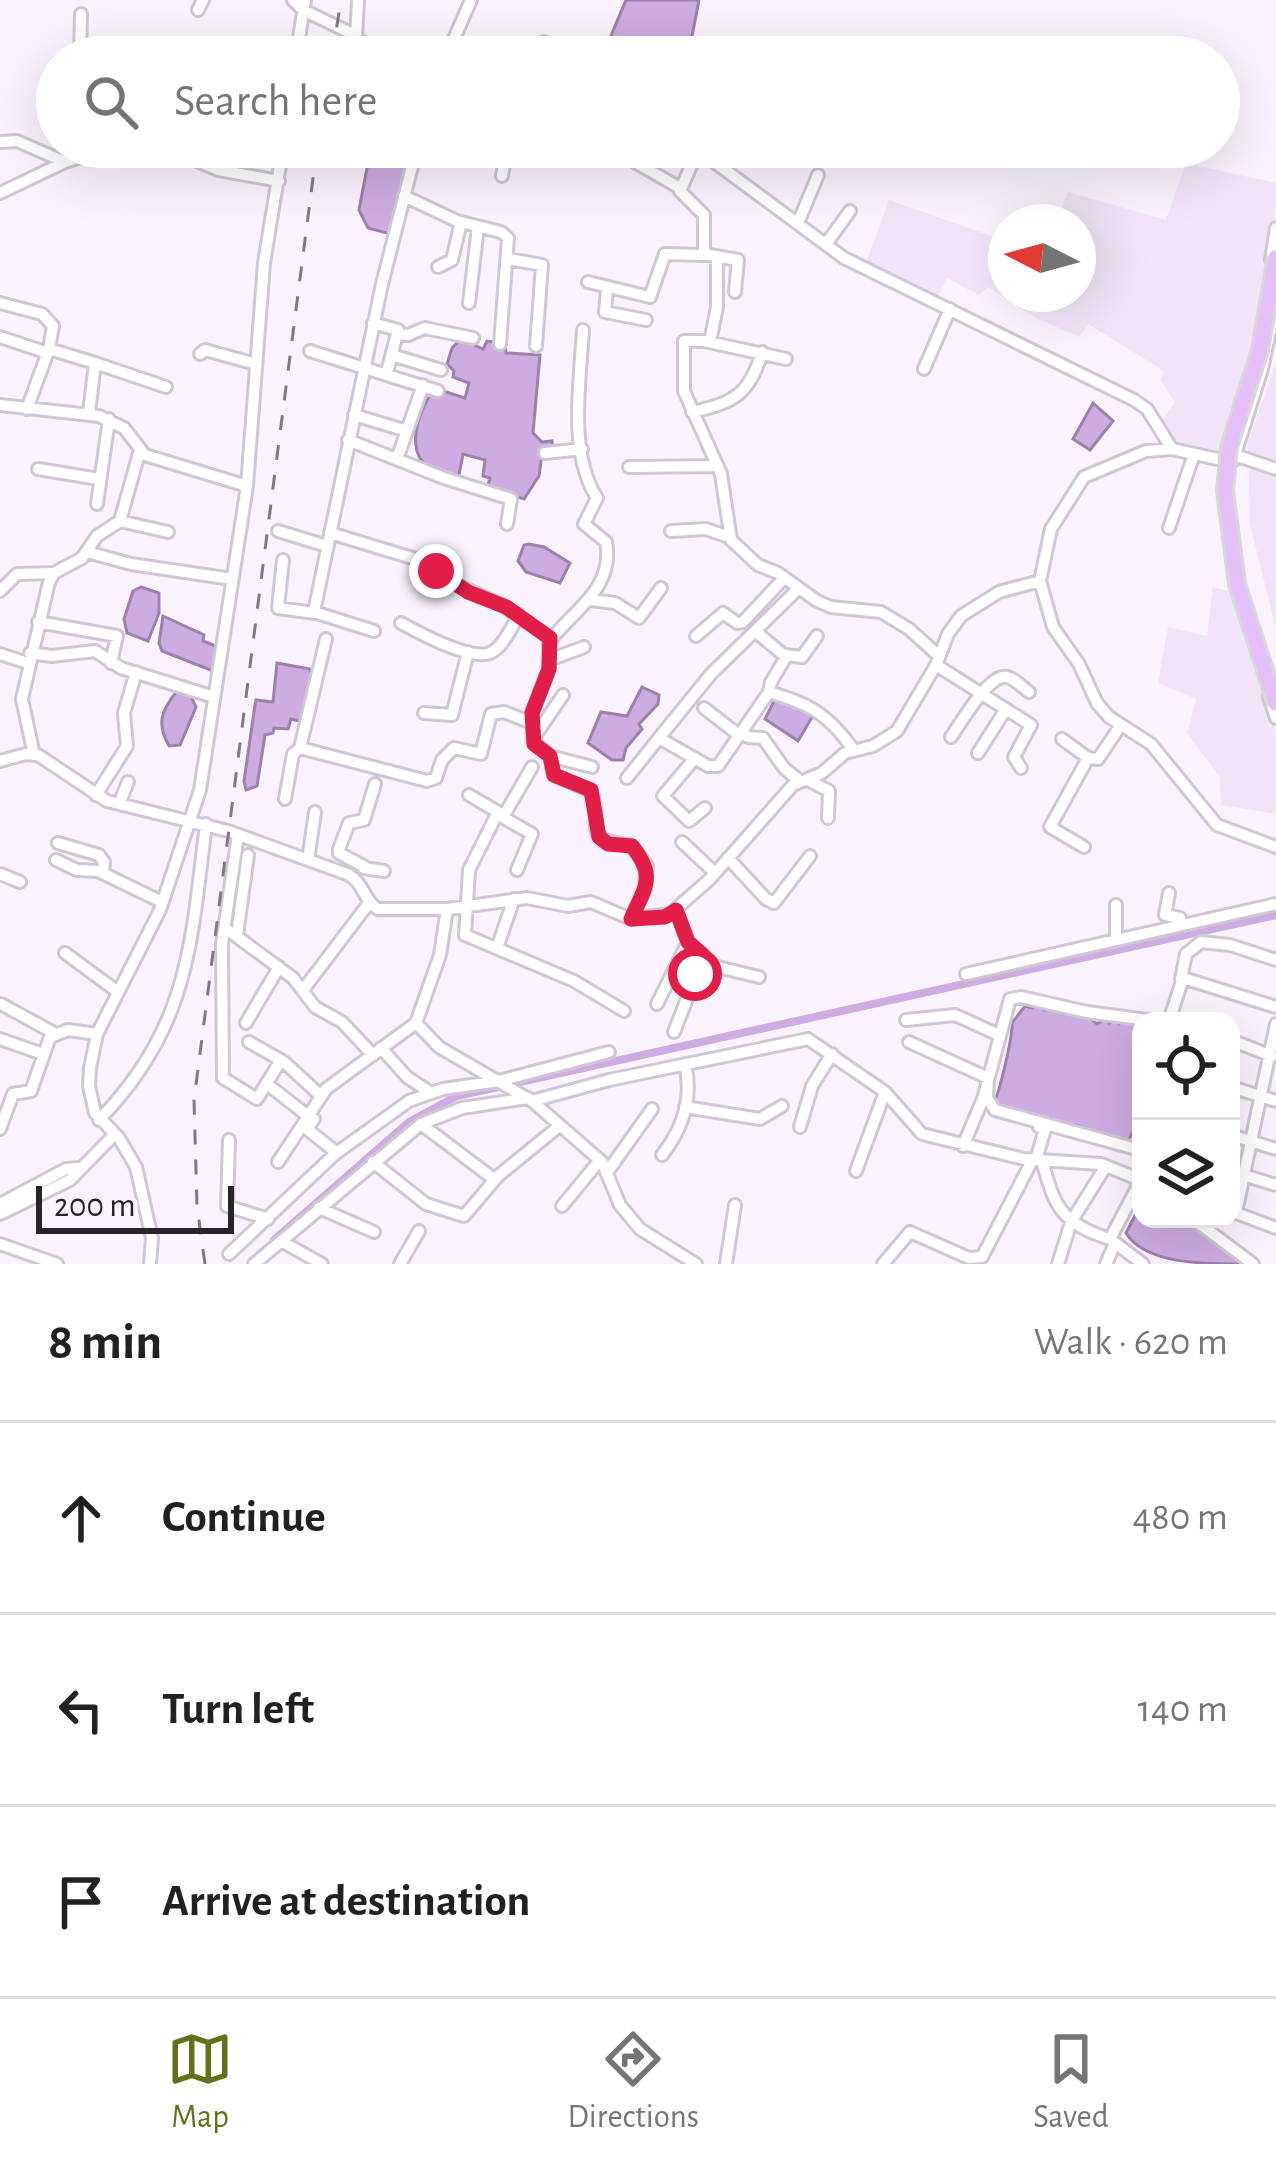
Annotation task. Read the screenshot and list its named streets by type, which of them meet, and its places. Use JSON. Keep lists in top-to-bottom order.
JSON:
{
  "scale_bar": "200 m",
  "north": "left",
  "page": {
    "search": "Search here",
    "scale": "200 m",
    "heading": ["8 min", "Walk · 620 m"],
    "list": [
      ["Continue", "480 m"],
      ["Turn left", "140 m"],
      "Arrive at destination"
    ],
    "nav": ["Map", "Directions", "Saved"]
  }
}
